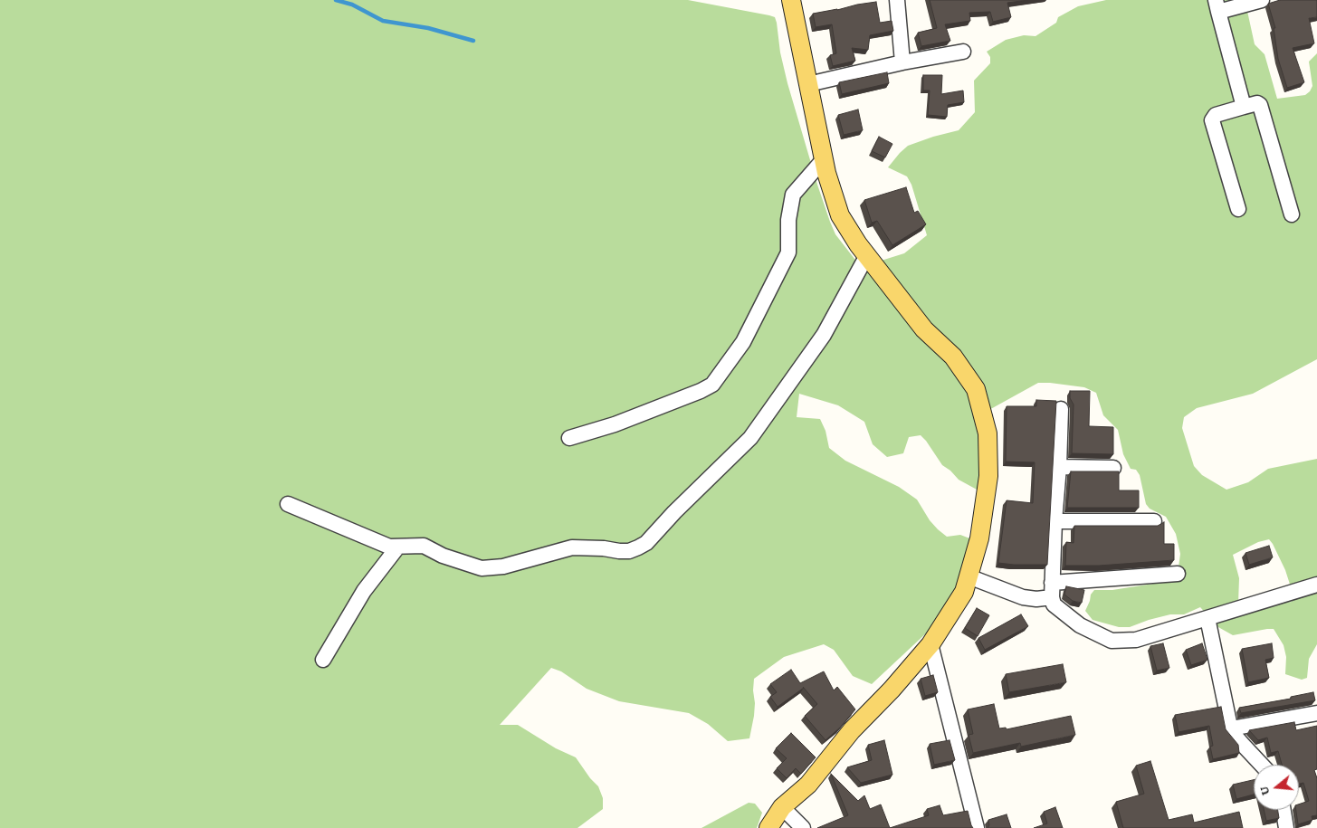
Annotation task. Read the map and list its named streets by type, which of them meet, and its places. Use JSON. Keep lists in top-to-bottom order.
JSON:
{
  "north": "left"
}
